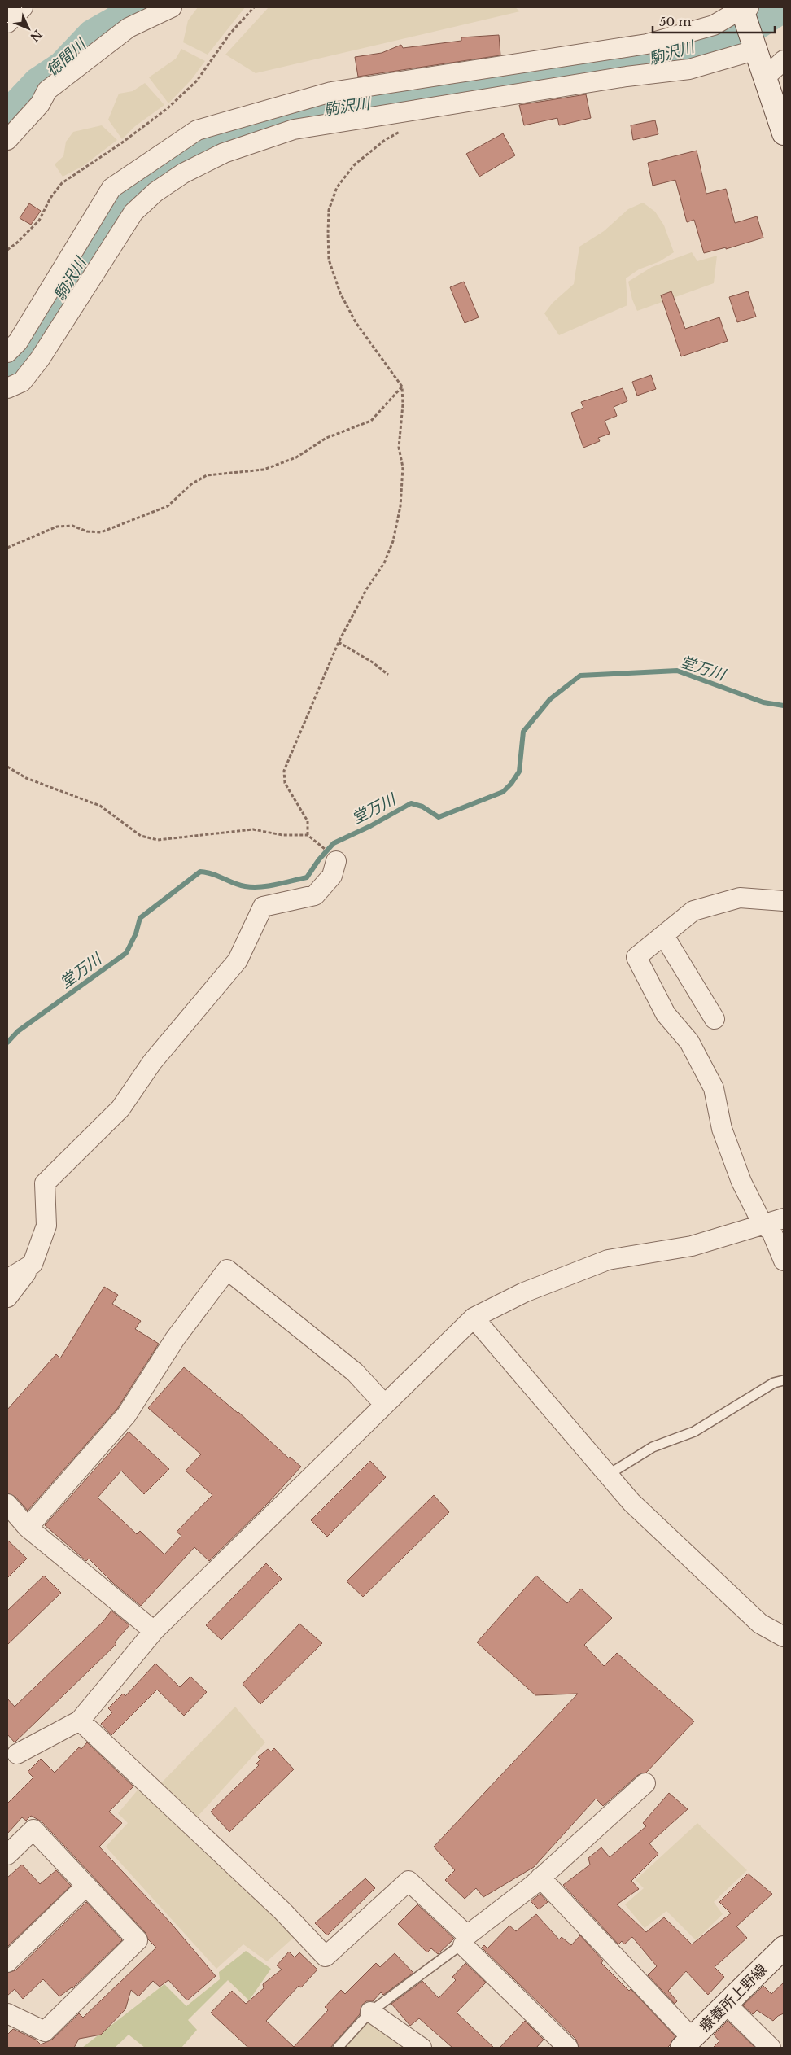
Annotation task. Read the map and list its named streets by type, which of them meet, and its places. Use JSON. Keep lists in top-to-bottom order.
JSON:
{
  "streets": {
    "street": ["療養所上野線"]
  },
  "water": ["駒沢川", "徳間川", "堂万川"],
  "scale_bar": "50 m",
  "north": "bottom right"
}
